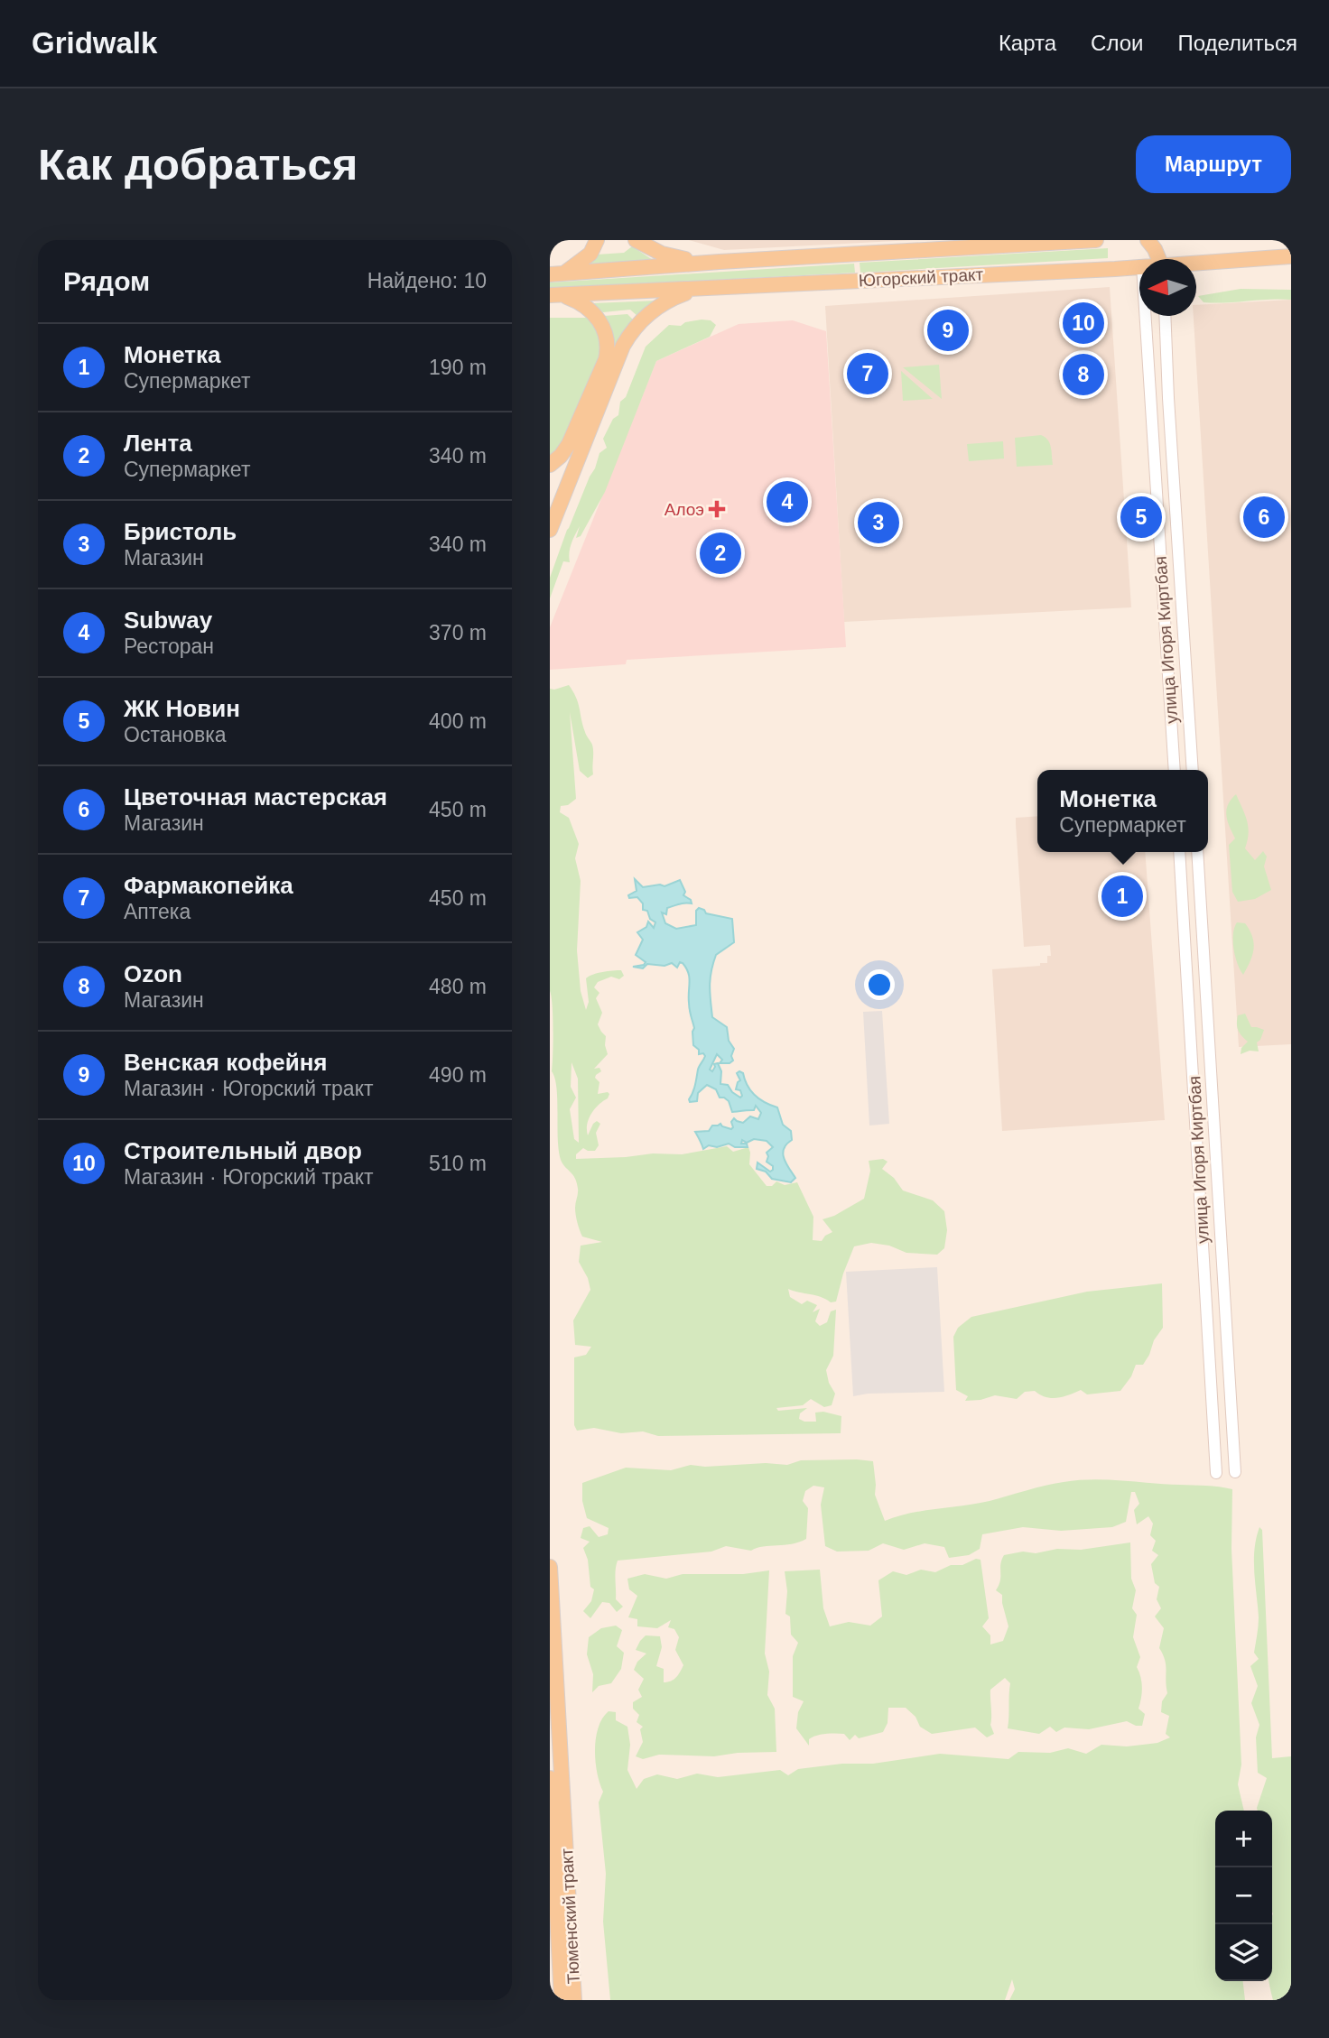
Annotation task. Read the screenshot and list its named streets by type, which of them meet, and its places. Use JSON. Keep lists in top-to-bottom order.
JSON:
{
  "streets": {
    "main road": ["Югорский тракт", "улица Игоря Киртбая", "Тюменский тракт"]
  },
  "places": {
    "health": ["Алоэ"]
  },
  "north": "left",
  "page": {
    "header": "Gridwalk",
    "nav": ["Карта", "Слои", "Поделиться"],
    "buttons": "Маршрут",
    "title": "Как добраться",
    "heading": ["Рядом", "Найдено: 10"],
    "pins": [
      "10",
      "9",
      "7",
      "8",
      "4",
      "5",
      "6",
      "3",
      "2",
      "1"
    ],
    "list": [
      {
        "mark": "1",
        "name": "Монетка",
        "note": "Супермаркет",
        "value": "190 m"
      },
      {
        "mark": "2",
        "name": "Лента",
        "note": "Супермаркет",
        "value": "340 m"
      },
      {
        "mark": "3",
        "name": "Бристоль",
        "note": "Магазин",
        "value": "340 m"
      },
      {
        "mark": "4",
        "name": "Subway",
        "note": "Ресторан",
        "value": "370 m"
      },
      {
        "mark": "5",
        "name": "ЖК Новин",
        "note": "Остановка",
        "value": "400 m"
      },
      {
        "mark": "6",
        "name": "Цветочная мастерская",
        "note": "Магазин",
        "value": "450 m"
      },
      {
        "mark": "7",
        "name": "Фармакопейка",
        "note": "Аптека",
        "value": "450 m"
      },
      {
        "mark": "8",
        "name": "Ozon",
        "note": "Магазин",
        "value": "480 m"
      },
      {
        "mark": "9",
        "name": "Венская кофейня",
        "note": "Магазин · Югорский тракт",
        "value": "490 m"
      },
      {
        "mark": "10",
        "name": "Строительный двор",
        "note": "Магазин · Югорский тракт",
        "value": "510 m"
      }
    ],
    "popup": ["Монетка", "Супермаркет"],
    "map_buttons": ["+", "−"]
  }
}
